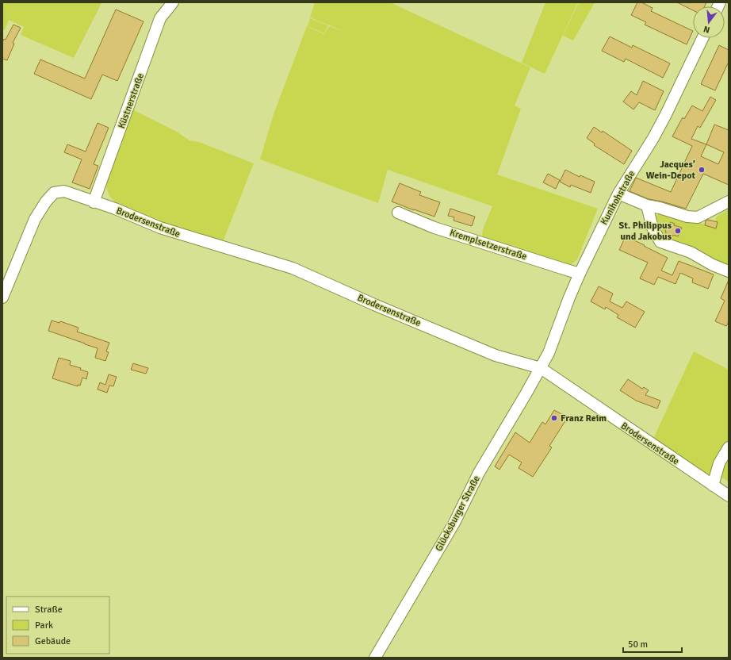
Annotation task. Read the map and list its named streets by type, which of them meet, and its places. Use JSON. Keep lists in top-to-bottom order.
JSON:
{
  "streets": {
    "street": [
      "Küstnerstraße",
      "Kunihohstraße",
      "Brodersenstraße",
      "Kremplsetzerstraße",
      "Glücksburger Straße"
    ]
  },
  "crossings": [
    ["Küstnerstraße", "Brodersenstraße"],
    ["Kunihohstraße", "Brodersenstraße"],
    ["Kunihohstraße", "Kremplsetzerstraße"],
    ["Kunihohstraße", "Glücksburger Straße"],
    ["Brodersenstraße", "Glücksburger Straße"]
  ],
  "places": ["Jacques’ Wein-Depot", "St. Philippus und Jakobus", "Franz Reim"],
  "legend": ["Straße", "Park", "Gebäude"],
  "scale_bar": "50 m",
  "north": "bottom"
}
